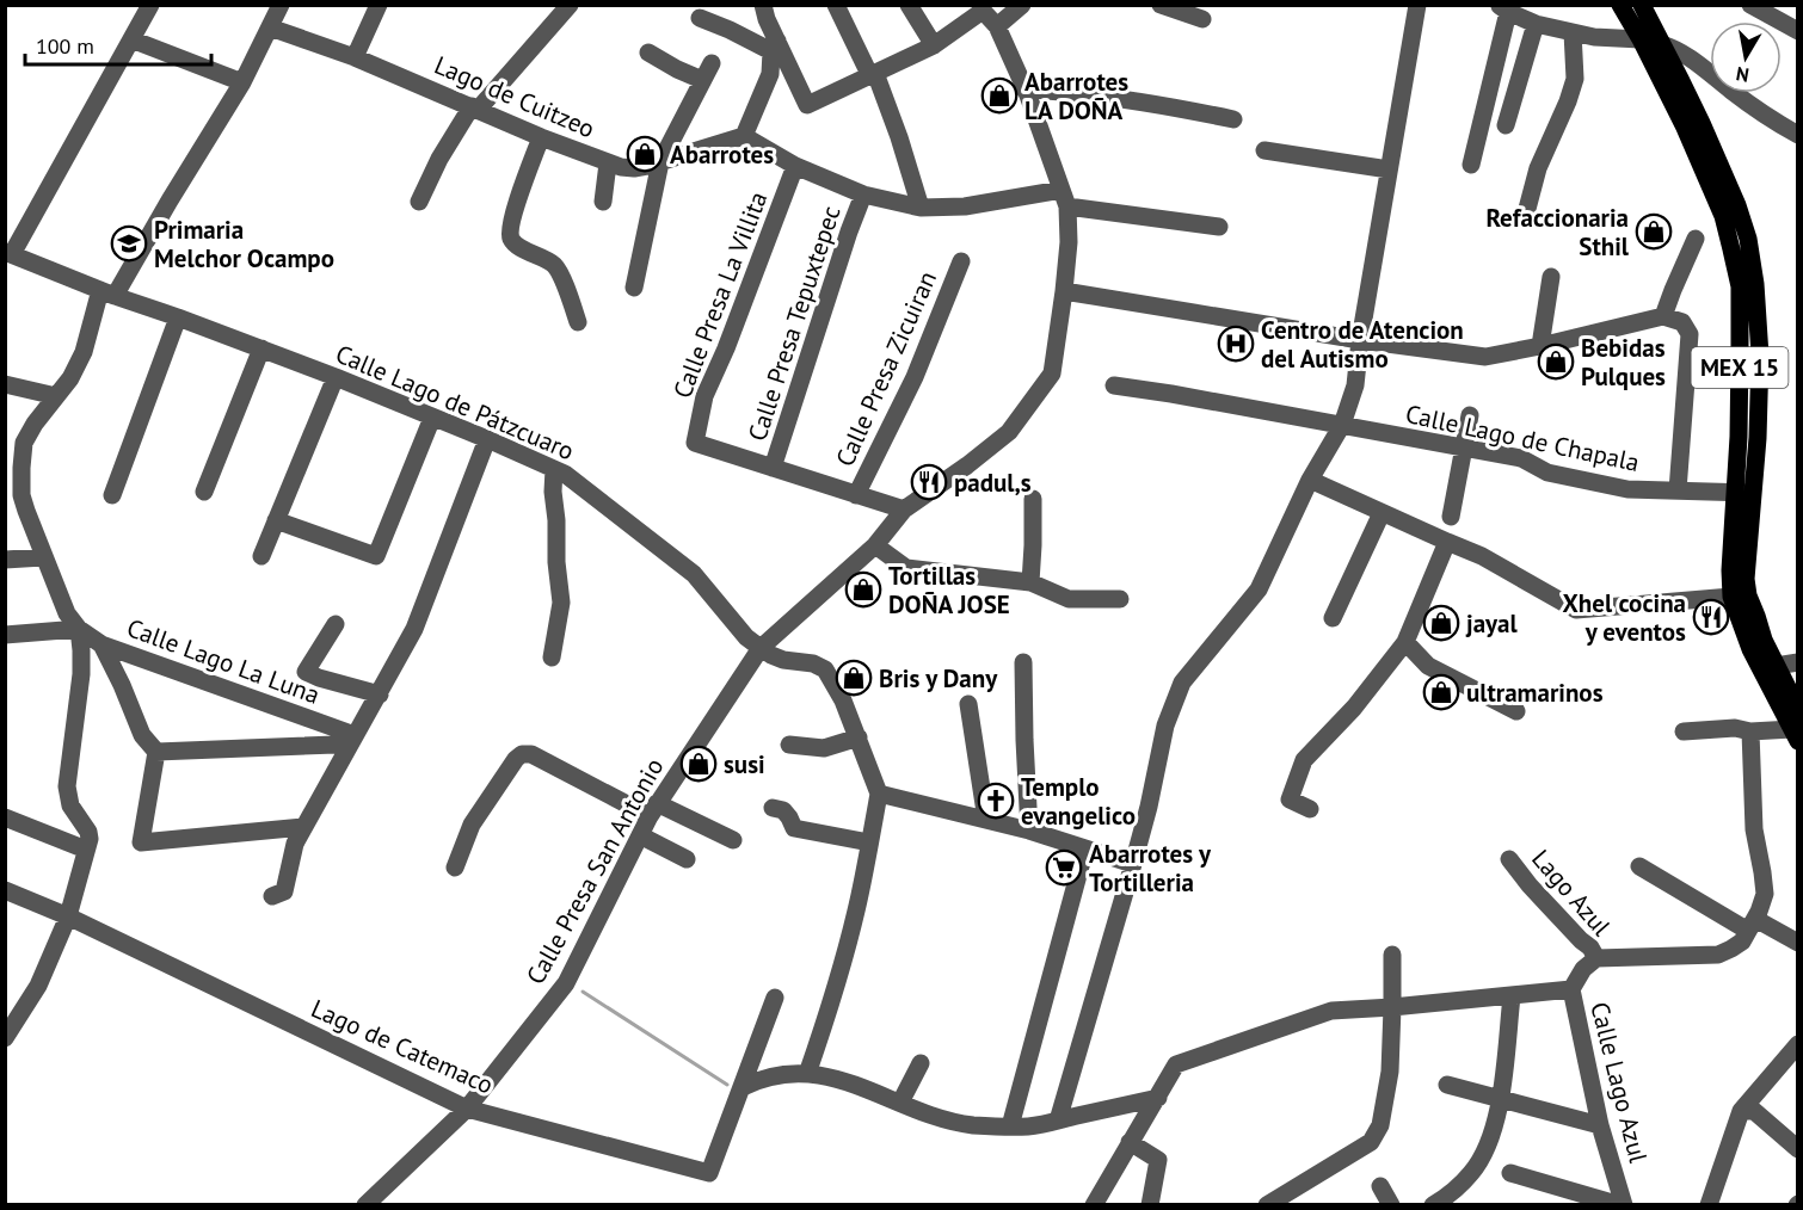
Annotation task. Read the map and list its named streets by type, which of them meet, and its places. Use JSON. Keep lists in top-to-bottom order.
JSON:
{
  "streets": {
    "main road": ["MEX 15"],
    "street": [
      "Lago de Cuitzeo",
      "Calle Presa La Villita",
      "Calle Presa Tepuxtepec",
      "Calle Presa Zicuiran",
      "Calle Lago de Pátzcuaro",
      "Calle Lago de Chapala",
      "Calle Lago La Luna",
      "Calle Presa San Antonio",
      "Lago Azul",
      "Lago de Catemaco",
      "Calle Lago Azul"
    ]
  },
  "crossings": [
    ["Calle Presa La Villita", "Calle Presa Tepuxtepec"],
    ["MEX 15", "Calle Lago de Chapala"],
    ["Calle Lago de Pátzcuaro", "Calle Presa San Antonio"],
    ["Calle Presa San Antonio", "Lago de Catemaco"],
    ["Lago Azul", "Calle Lago Azul"]
  ],
  "places": {
    "shop": [
      "Abarrotes LA DOÑA",
      "Abarrotes",
      "Refaccionaria Sthil",
      "Bebidas Pulques",
      "Tortillas DOÑA JOSE",
      "jayal",
      "Bris y Dany",
      "ultramarinos",
      "susi"
    ],
    "school or university": ["Primaria Melchor Ocampo"],
    "hospital": ["Centro de Atencion del Autismo"],
    "restaurant": ["padul,s", "Xhel cocina y eventos"],
    "church": ["Templo evangelico"],
    "supermarket": ["Abarrotes y Tortilleria"]
  },
  "scale_bar": "100 m",
  "north": "bottom"
}
